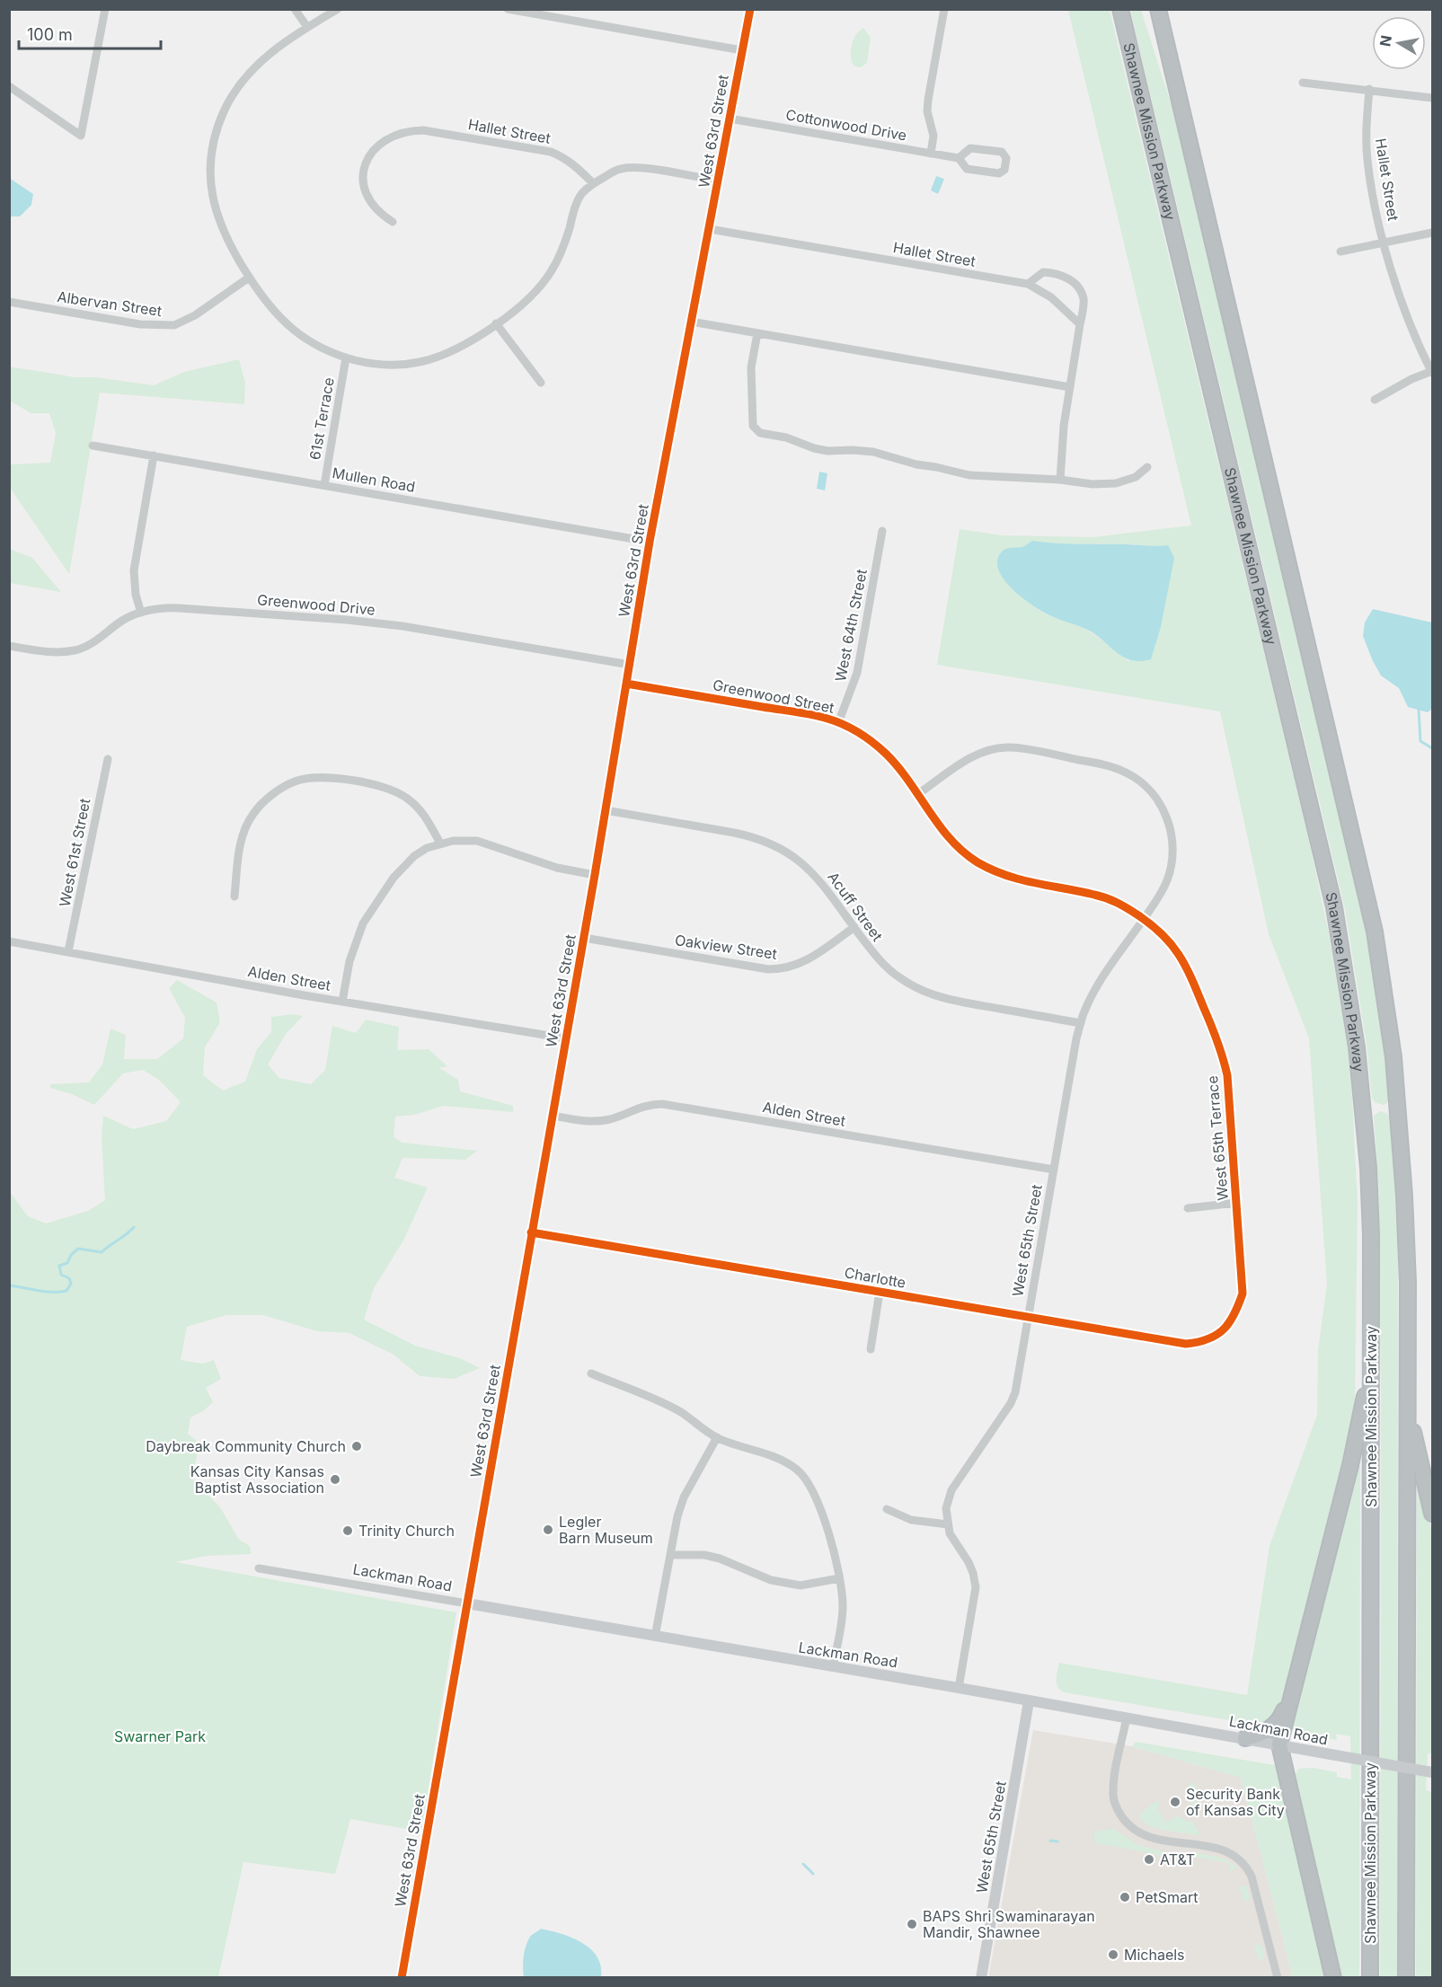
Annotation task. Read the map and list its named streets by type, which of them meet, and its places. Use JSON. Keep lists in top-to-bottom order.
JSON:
{
  "streets": {
    "highway": ["Shawnee Mission Parkway"],
    "street": [
      "Cottonwood Drive",
      "Hallet Street",
      "West 63rd Street",
      "Albervan Street",
      "61st Terrace",
      "Mullen Road",
      "Greenwood Drive",
      "West 64th Street",
      "Greenwood Street",
      "West 61st Street",
      "Acuff Street",
      "Oakview Street",
      "Alden Street",
      "West 65th Terrace",
      "West 65th Street",
      "Charlotte",
      "Lackman Road"
    ]
  },
  "crossings": [
    ["Cottonwood Drive", "West 63rd Street"],
    ["Hallet Street", "West 63rd Street"],
    ["West 63rd Street", "Mullen Road"],
    ["West 63rd Street", "Greenwood Drive"],
    ["West 63rd Street", "Greenwood Street"],
    ["West 63rd Street", "Acuff Street"],
    ["West 63rd Street", "Oakview Street"],
    ["West 63rd Street", "Alden Street"],
    ["West 63rd Street", "Charlotte"],
    ["West 63rd Street", "Lackman Road"],
    ["61st Terrace", "Mullen Road"],
    ["West 64th Street", "Greenwood Street"],
    ["Greenwood Street", "West 65th Terrace"],
    ["Greenwood Street", "West 65th Street"],
    ["West 61st Street", "Alden Street"],
    ["Acuff Street", "Oakview Street"],
    ["Acuff Street", "West 65th Street"],
    ["Alden Street", "West 65th Street"],
    ["West 65th Terrace", "West 65th Street"],
    ["West 65th Terrace", "Charlotte"],
    ["West 65th Street", "Charlotte"],
    ["West 65th Street", "Lackman Road"]
  ],
  "parks": ["Swarner Park"],
  "places": [
    "Daybreak Community Church",
    "Kansas City Kansas Baptist Association",
    "Legler Barn Museum",
    "Trinity Church",
    "Security Bank of Kansas City",
    "AT&T",
    "PetSmart",
    "BAPS Shri Swaminarayan Mandir, Shawnee",
    "Michaels"
  ],
  "scale_bar": "100 m",
  "north": "left"
}
